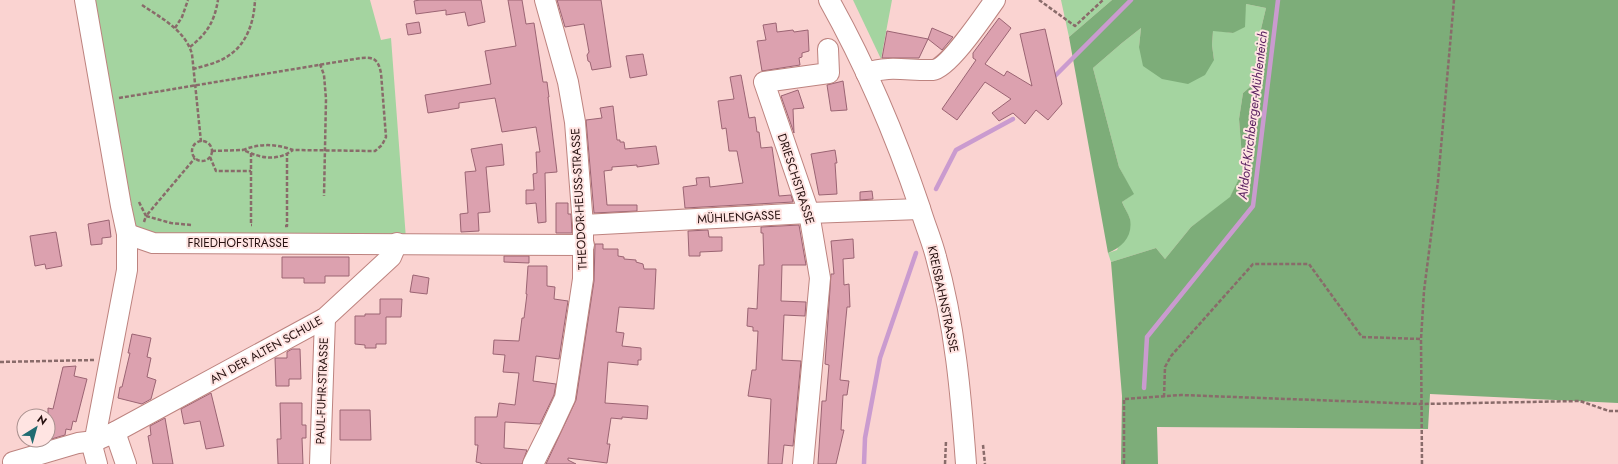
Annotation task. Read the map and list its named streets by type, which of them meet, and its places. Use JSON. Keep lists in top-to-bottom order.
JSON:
{
  "streets": {
    "street": [
      "DRIESCHSTRASSE",
      "THEODOR-HEUSS-STRASSE",
      "MÜHLENGASSE",
      "FRIEDHOFSTRASSE",
      "KREISBAHNSTRASSE",
      "AN DER ALTEN SCHULE",
      "PAUL-FUHR-STRASSE"
    ]
  },
  "crossings": [
    ["DRIESCHSTRASSE", "MÜHLENGASSE"],
    ["THEODOR-HEUSS-STRASSE", "MÜHLENGASSE"],
    ["THEODOR-HEUSS-STRASSE", "FRIEDHOFSTRASSE"],
    ["MÜHLENGASSE", "KREISBAHNSTRASSE"],
    ["FRIEDHOFSTRASSE", "AN DER ALTEN SCHULE"],
    ["AN DER ALTEN SCHULE", "PAUL-FUHR-STRASSE"]
  ],
  "water": ["Altdorf-Kirchberger-Mühlenteich"],
  "north": "top right"
}
